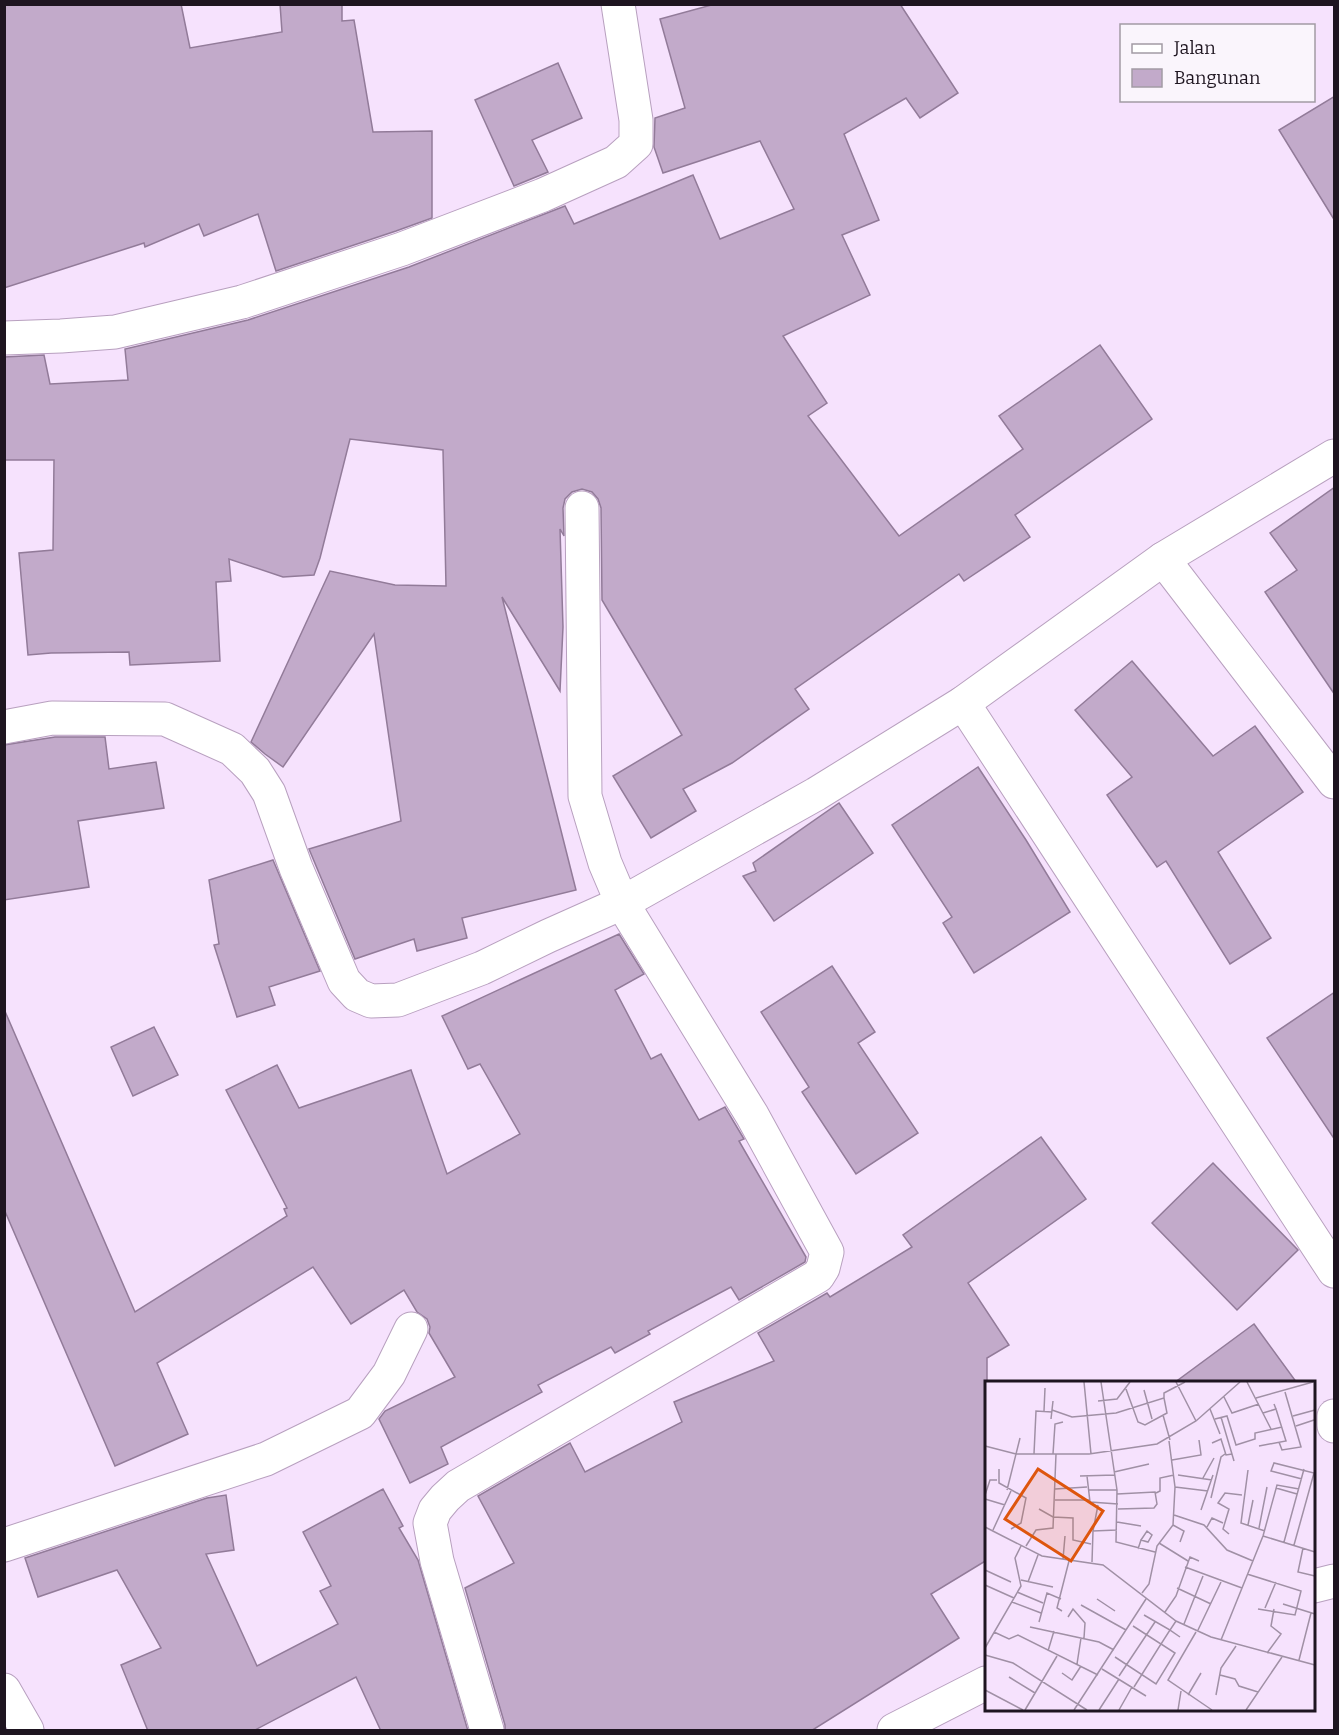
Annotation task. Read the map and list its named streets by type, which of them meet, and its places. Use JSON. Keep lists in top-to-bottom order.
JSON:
{
  "legend": ["Jalan", "Bangunan"]
}
